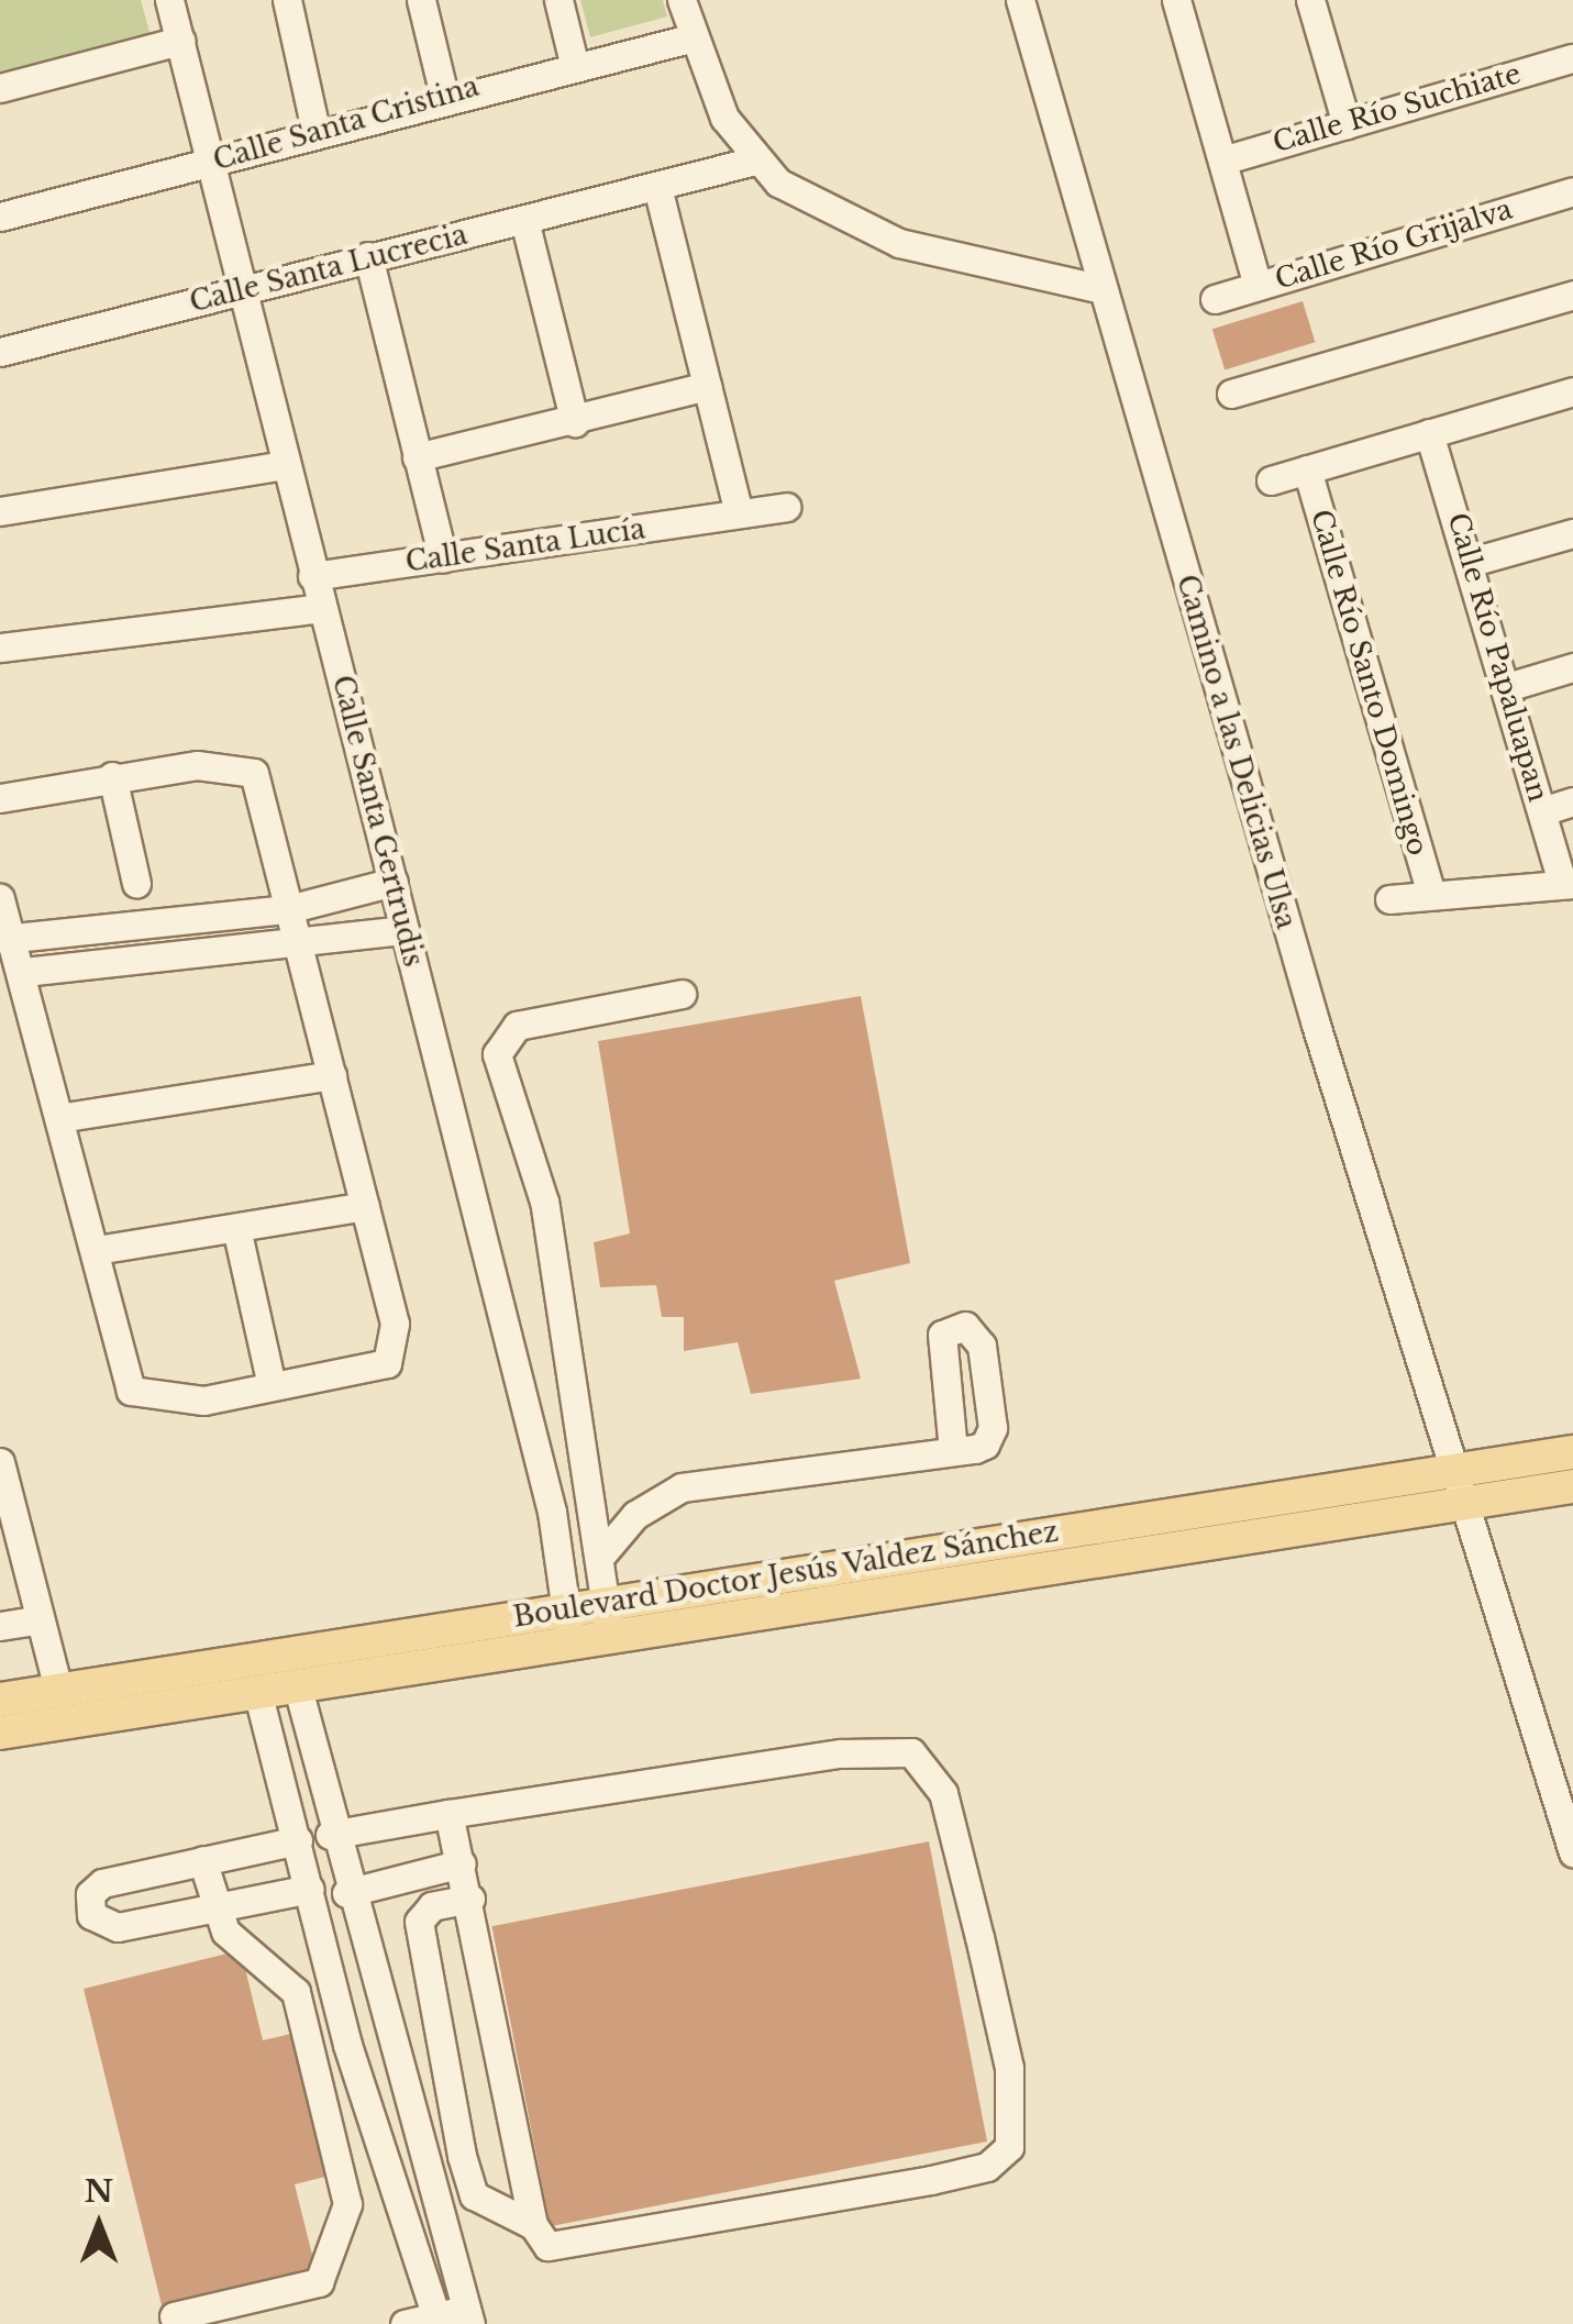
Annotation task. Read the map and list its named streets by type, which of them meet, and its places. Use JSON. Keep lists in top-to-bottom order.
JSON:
{
  "streets": {
    "main road": ["Boulevard Doctor Jesús Valdez Sánchez"],
    "street": [
      "Calle Río Suchiate",
      "Calle Santa Cristina",
      "Calle Río Grijalva",
      "Calle Santa Lucrecia",
      "Calle Santa Lucía",
      "Calle Río Papaluapan",
      "Calle Río Santo Domingo",
      "Camino a las Delicias Ulsa",
      "Calle Santa Gertrudis"
    ]
  },
  "crossings": [
    ["Calle Santa Cristina", "Calle Santa Gertrudis"],
    ["Calle Santa Lucrecia", "Calle Santa Gertrudis"],
    ["Calle Santa Lucía", "Calle Santa Gertrudis"],
    ["Camino a las Delicias Ulsa", "Boulevard Doctor Jesús Valdez Sánchez"],
    ["Calle Santa Gertrudis", "Boulevard Doctor Jesús Valdez Sánchez"]
  ],
  "north": "top"
}
